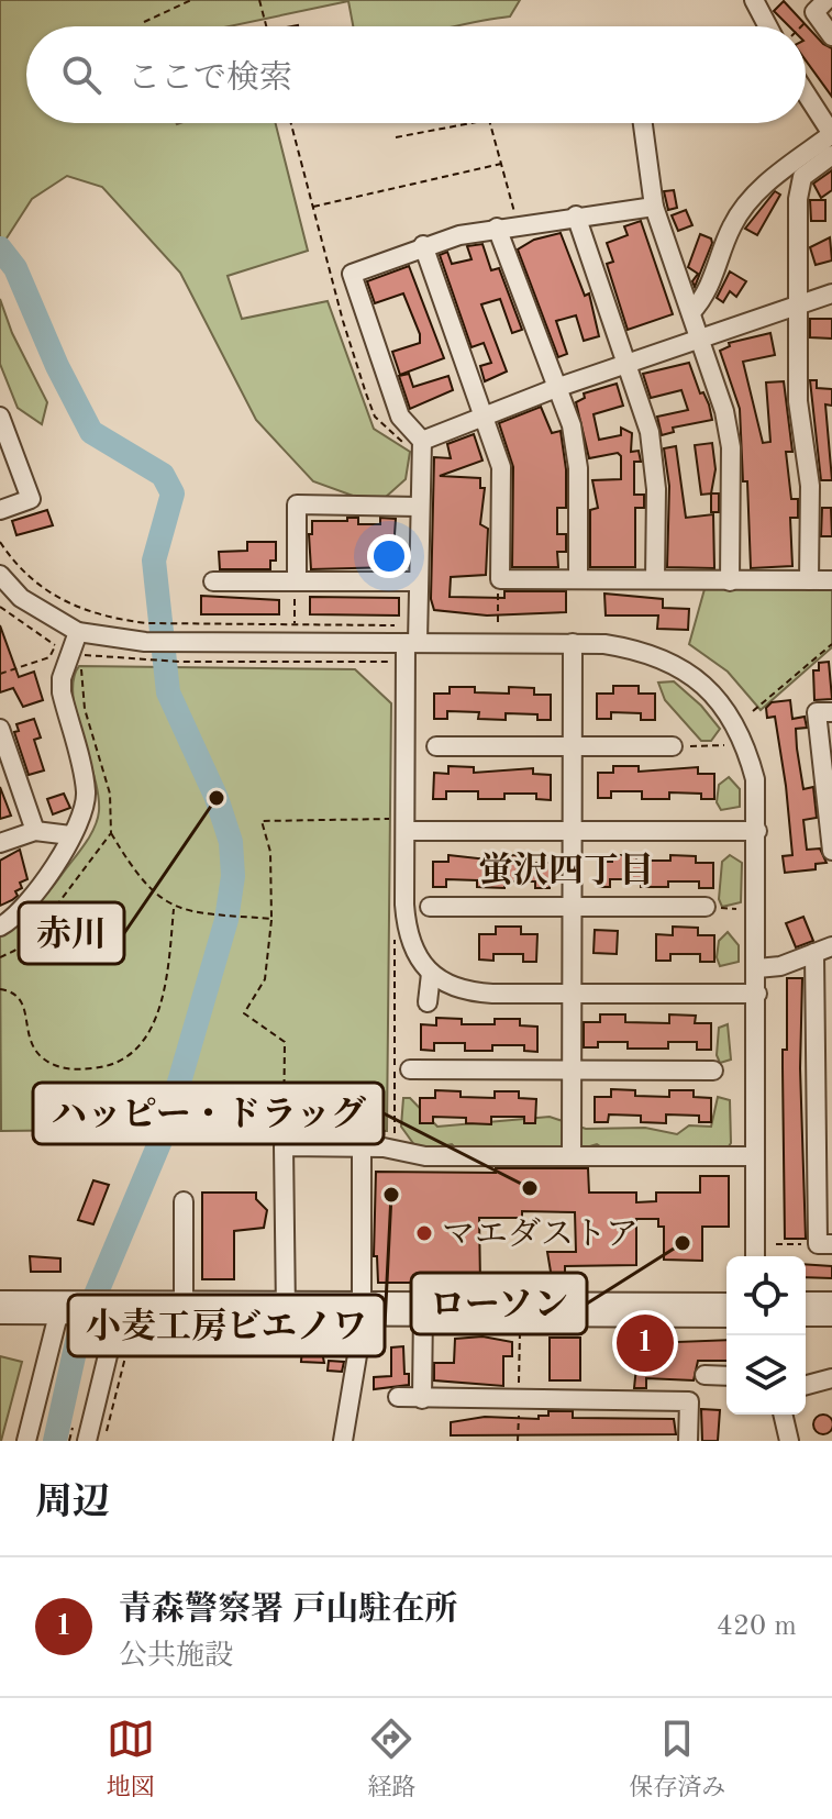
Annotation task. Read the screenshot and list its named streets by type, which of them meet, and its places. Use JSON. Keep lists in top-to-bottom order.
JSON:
{
  "districts": ["蛍沢四丁目"],
  "places": [
    "赤川",
    "ハッピー・ドラッグ",
    "小麦工房ビエノワ",
    "マエダストア",
    "ローソン"
  ],
  "page": {
    "search": "ここで検索",
    "pins": "1",
    "heading": "周辺",
    "list": [
      {
        "mark": "1",
        "name": "青森警察署 戸山駐在所",
        "note": "公共施設",
        "value": "420 m"
      }
    ],
    "nav": ["地図", "経路", "保存済み"]
  }
}
